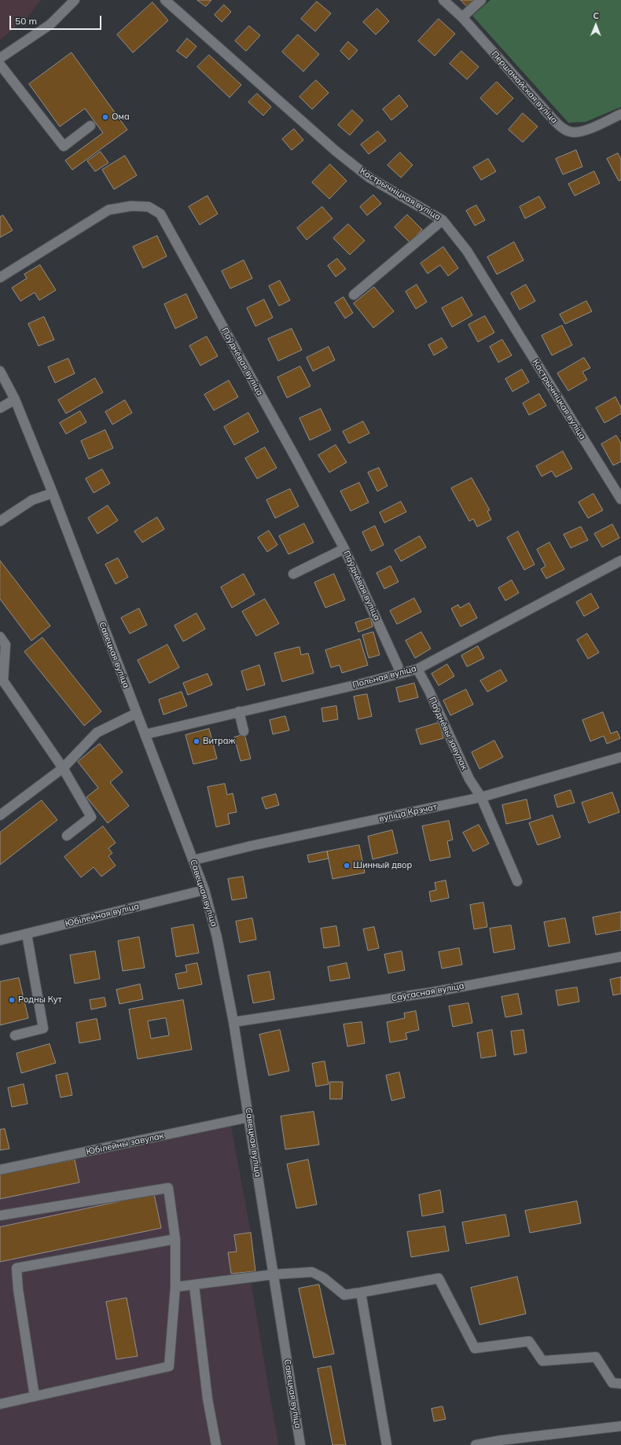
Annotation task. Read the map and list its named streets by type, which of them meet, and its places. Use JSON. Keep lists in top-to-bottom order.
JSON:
{
  "streets": {
    "street": [
      "Першамайская вуліца",
      "Кастрычніцкая вуліца",
      "Паўднёвая вуліца",
      "Савецкая вуліца",
      "Польная вуліца",
      "Паўднёвы завулак",
      "вуліца Крэчат",
      "Юбілейная вуліца",
      "Саўгасная вуліца",
      "Юбілейны завулак"
    ]
  },
  "crossings": [
    ["Паўднёвая вуліца", "Польная вуліца"],
    ["Савецкая вуліца", "Польная вуліца"],
    ["Савецкая вуліца", "вуліца Крэчат"],
    ["Савецкая вуліца", "Юбілейная вуліца"],
    ["Савецкая вуліца", "Саўгасная вуліца"],
    ["Савецкая вуліца", "Юбілейны завулак"],
    ["Польная вуліца", "Паўднёвы завулак"],
    ["Паўднёвы завулак", "вуліца Крэчат"]
  ],
  "places": [
    "Ома",
    "Витраж",
    "Шинный двор",
    "Родны Кут"
  ],
  "scale_bar": "50 m",
  "north": "top"
}
